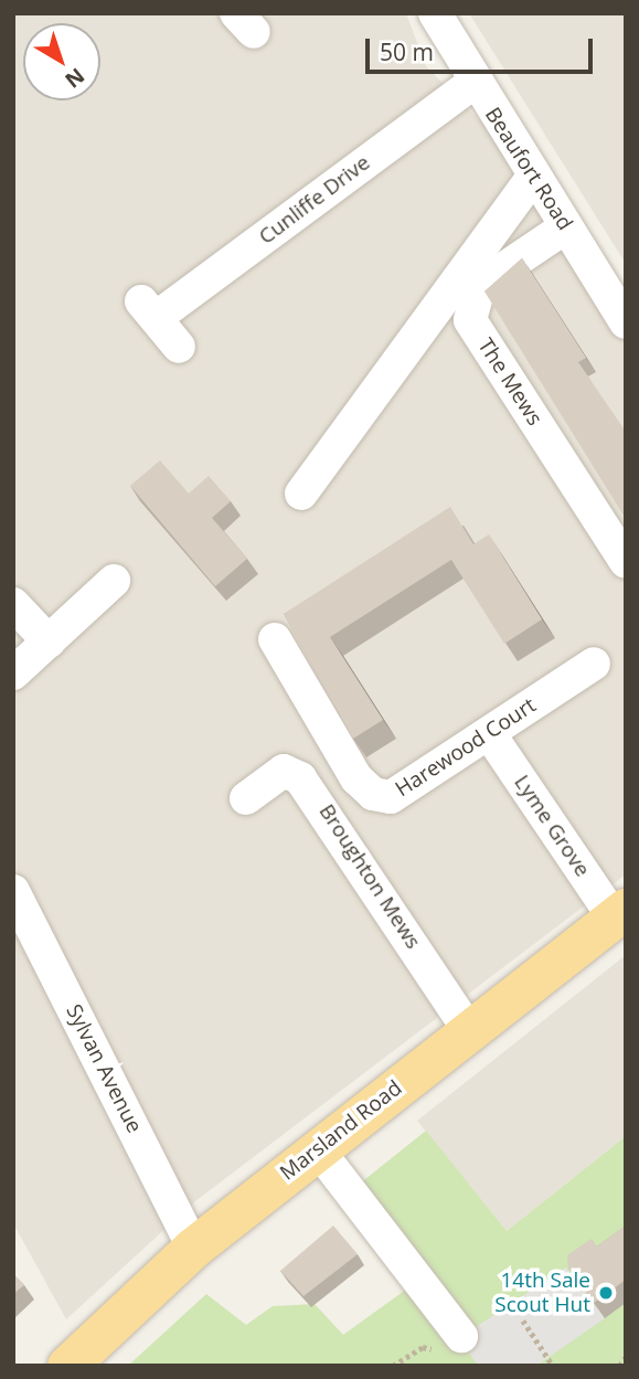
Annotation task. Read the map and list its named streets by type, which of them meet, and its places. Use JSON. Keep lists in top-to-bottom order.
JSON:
{
  "streets": {
    "main road": ["Marsland Road"],
    "street": [
      "Beaufort Road",
      "Cunliffe Drive",
      "The Mews",
      "Harewood Court",
      "Lyme Grove",
      "Broughton Mews",
      "Sylvan Avenue"
    ]
  },
  "crossings": [
    ["Beaufort Road", "Cunliffe Drive"],
    ["Beaufort Road", "The Mews"],
    ["Harewood Court", "Lyme Grove"],
    ["Lyme Grove", "Marsland Road"],
    ["Broughton Mews", "Marsland Road"],
    ["Sylvan Avenue", "Marsland Road"]
  ],
  "places": ["14th Sale Scout Hut"],
  "scale_bar": "50 m",
  "north": "bottom right"
}
